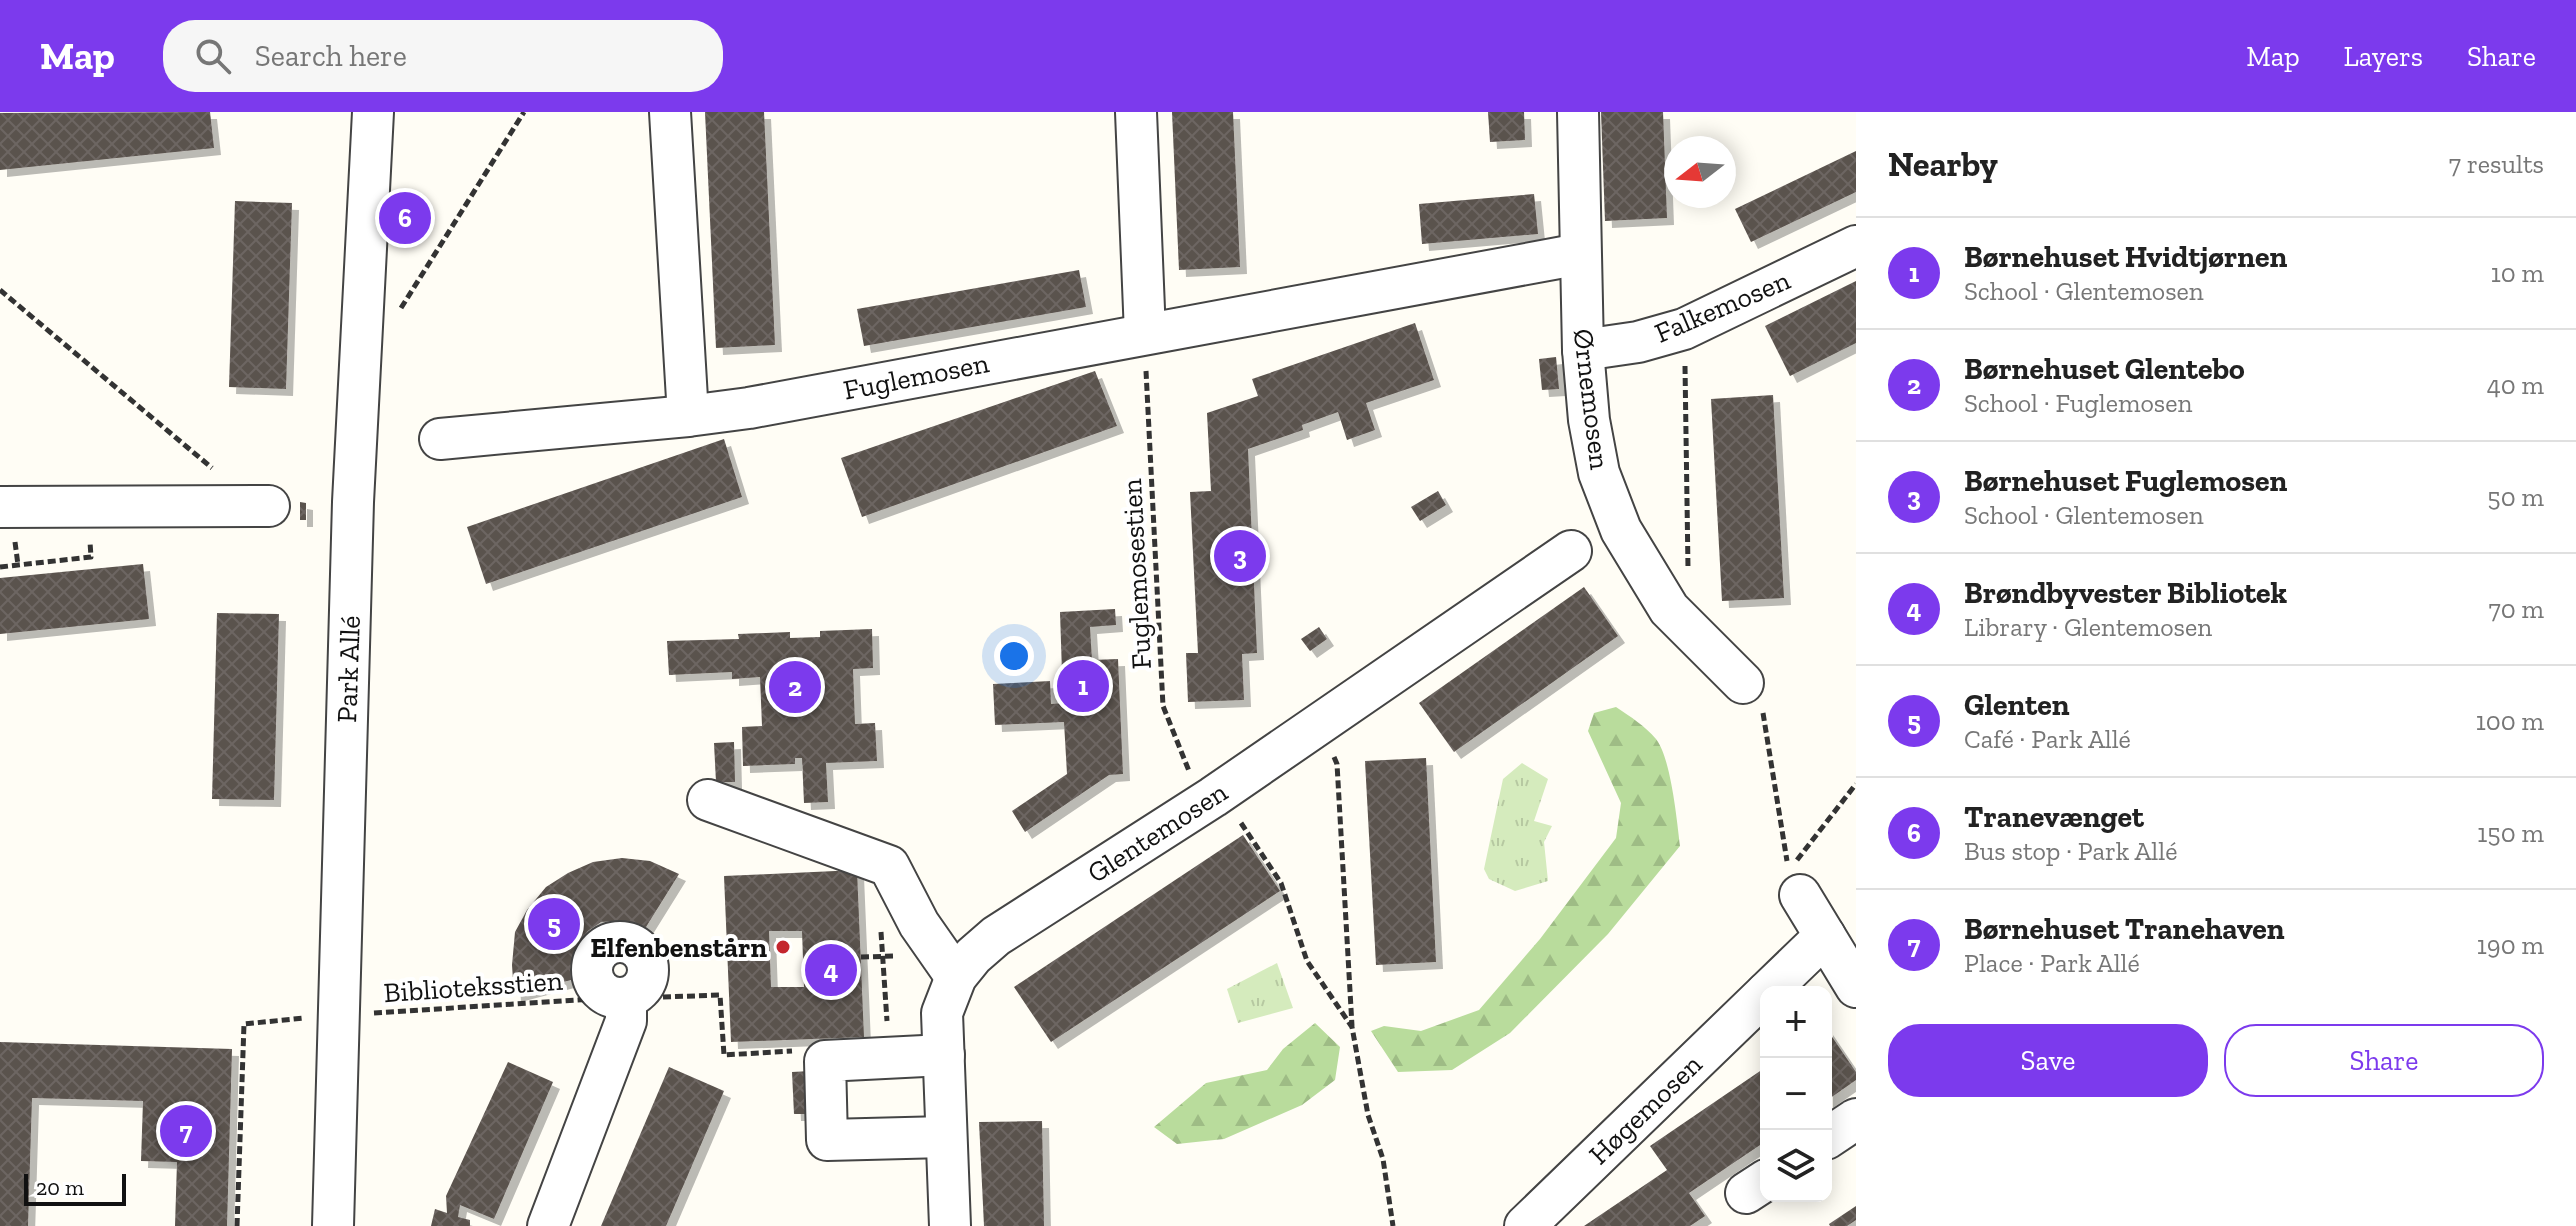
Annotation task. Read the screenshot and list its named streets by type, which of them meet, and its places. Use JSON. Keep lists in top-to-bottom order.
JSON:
{
  "streets": {
    "street": [
      "Falkemosen",
      "Fuglemosen",
      "Ørnemosen",
      "Park Allé",
      "Glentemosen",
      "Høgemosen"
    ],
    "path": ["Fuglemosestien", "Biblioteksstien"]
  },
  "crossings": [
    ["Falkemosen", "Ørnemosen"],
    ["Fuglemosen", "Ørnemosen"],
    ["Fuglemosen", "Fuglemosestien"],
    ["Fuglemosestien", "Glentemosen"],
    ["Park Allé", "Biblioteksstien"]
  ],
  "places": ["Elfenbenstårn"],
  "scale_bar": "20 m",
  "north": "left",
  "page": {
    "header": "Map",
    "search": "Search here",
    "nav": ["Map", "Layers", "Share"],
    "heading": ["Nearby", "7 results"],
    "pins": [
      "6",
      "3",
      "1",
      "2",
      "5",
      "4",
      "7"
    ],
    "list": [
      {
        "mark": "1",
        "name": "Børnehuset Hvidtjørnen",
        "note": "School · Glentemosen",
        "value": "10 m"
      },
      {
        "mark": "2",
        "name": "Børnehuset Glentebo",
        "note": "School · Fuglemosen",
        "value": "40 m"
      },
      {
        "mark": "3",
        "name": "Børnehuset Fuglemosen",
        "note": "School · Glentemosen",
        "value": "50 m"
      },
      {
        "mark": "4",
        "name": "Brøndbyvester Bibliotek",
        "note": "Library · Glentemosen",
        "value": "70 m"
      },
      {
        "mark": "5",
        "name": "Glenten",
        "note": "Café · Park Allé",
        "value": "100 m"
      },
      {
        "mark": "6",
        "name": "Tranevænget",
        "note": "Bus stop · Park Allé",
        "value": "150 m"
      },
      {
        "mark": "7",
        "name": "Børnehuset Tranehaven",
        "note": "Place · Park Allé",
        "value": "190 m"
      }
    ],
    "map_buttons": ["+", "−"],
    "buttons": ["Save", "Share"],
    "scale": "20 m"
  }
}
